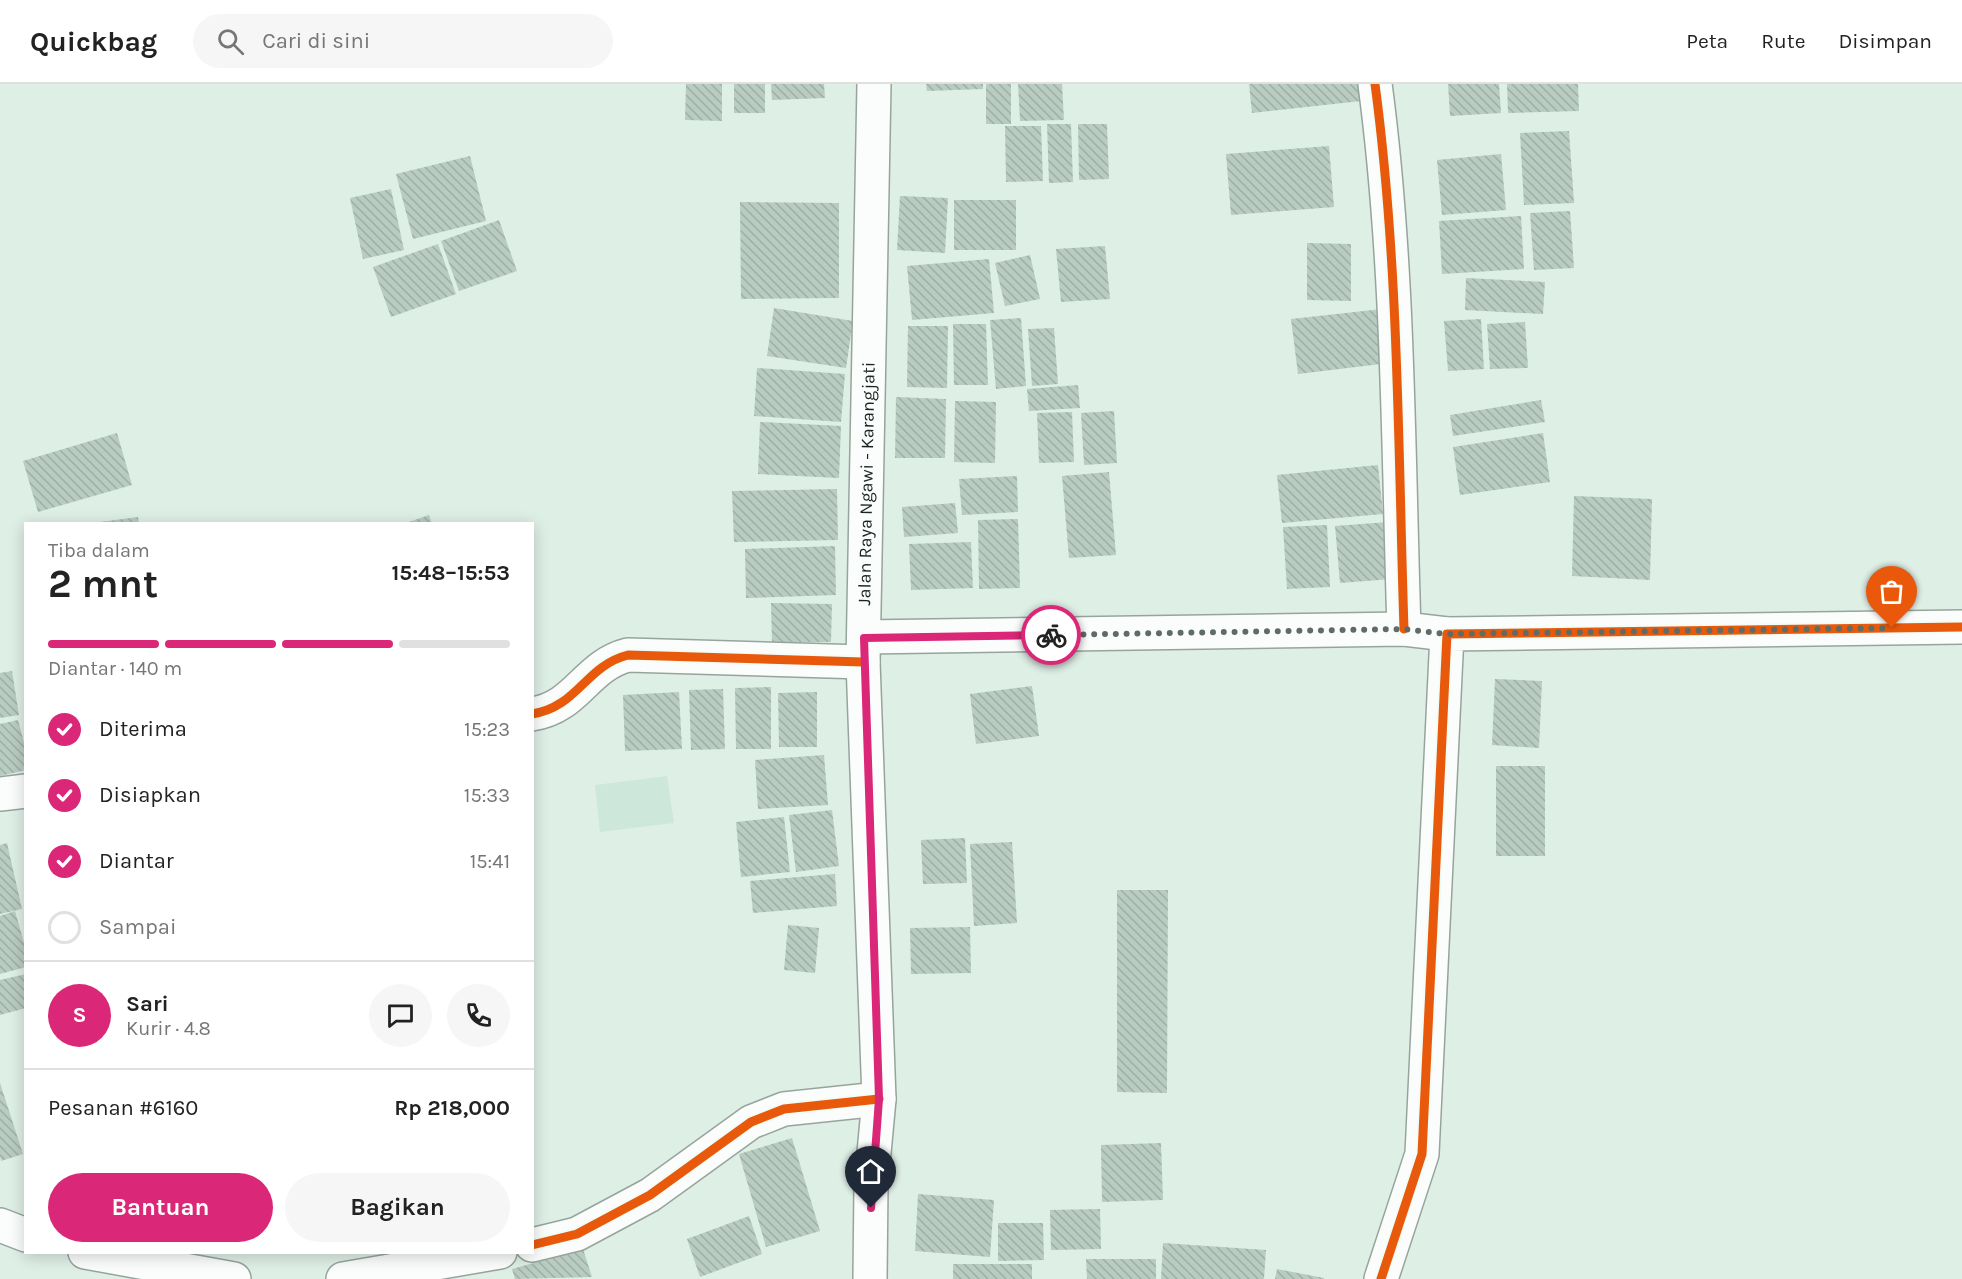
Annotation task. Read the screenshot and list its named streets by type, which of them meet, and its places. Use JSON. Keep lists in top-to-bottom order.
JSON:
{
  "streets": {
    "street": ["Jalan Raya Ngawi - Karangjati"]
  },
  "page": {
    "header": "Quickbag",
    "search": "Cari di sini",
    "nav": ["Peta", "Rute", "Disimpan"],
    "heading": ["2 mnt", "Tiba dalam", "15:48–15:53"],
    "panel": [
      "Sari",
      "Kurir · 4.8",
      "Pesanan #6160",
      "Rp 218,000"
    ],
    "bar": "Diantar · 140 m",
    "list": [
      ["Diterima", "15:23"],
      ["Disiapkan", "15:33"],
      ["Diantar", "15:41"],
      "Sampai"
    ],
    "round": "S",
    "buttons": ["Bantuan", "Bagikan"]
  }
}
